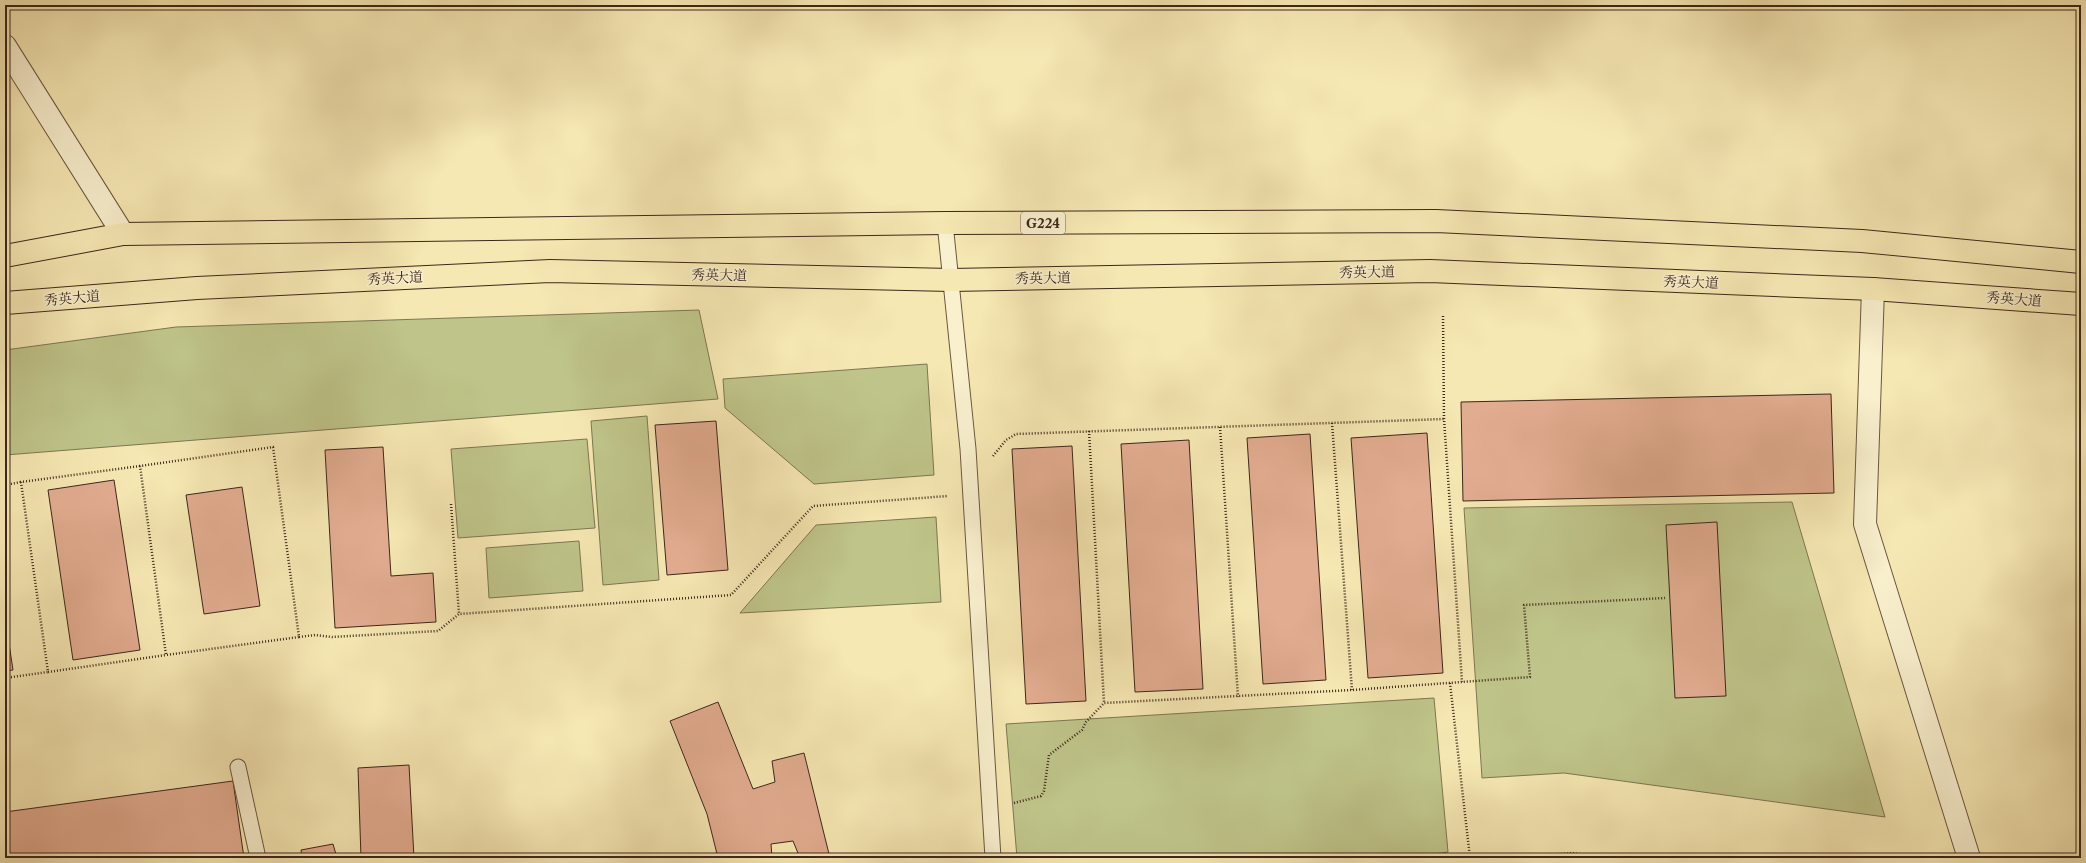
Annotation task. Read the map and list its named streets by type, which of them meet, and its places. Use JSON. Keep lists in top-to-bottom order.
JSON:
{
  "streets": {
    "highway": ["G224", "秀英大道"]
  }
}
